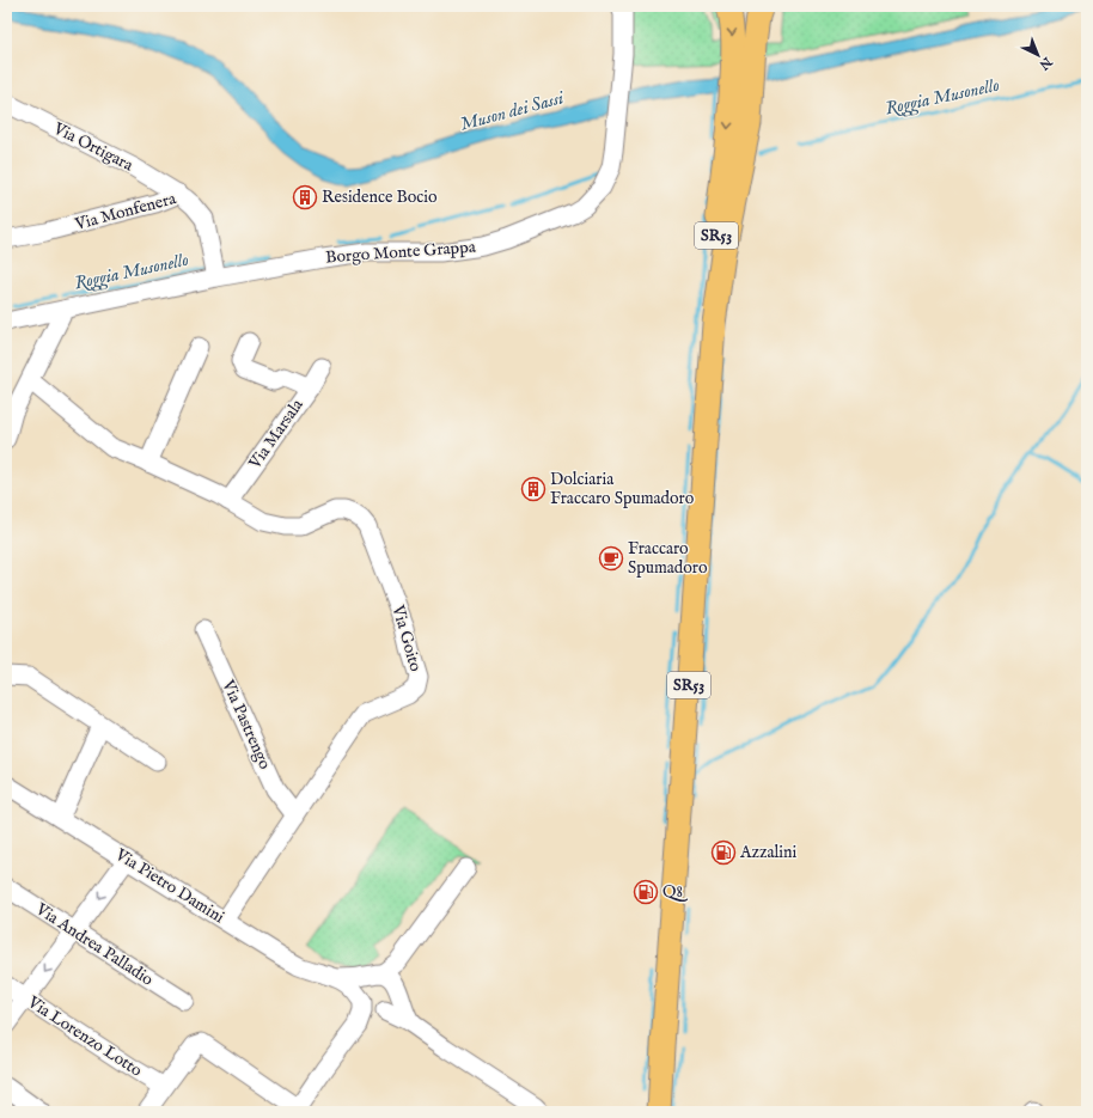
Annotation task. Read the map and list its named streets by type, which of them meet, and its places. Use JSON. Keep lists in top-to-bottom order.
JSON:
{
  "streets": {
    "main road": ["SR53"],
    "street": [
      "Via Ortigara",
      "Via Monfenera",
      "Borgo Monte Grappa",
      "Via Marsala",
      "Via Goito",
      "Via Pastrengo",
      "Via Pietro Damini",
      "Via Andrea Palladio",
      "Via Lorenzo Lotto"
    ]
  },
  "crossings": [
    ["Via Ortigara", "Via Monfenera"],
    ["Via Monfenera", "Borgo Monte Grappa"],
    ["Via Marsala", "Via Goito"],
    ["Via Goito", "Via Pastrengo"],
    ["Via Goito", "Via Pietro Damini"]
  ],
  "water": ["Roggia Musonello", "Muson dei Sassi"],
  "places": {
    "building": ["Residence Bocio", "Dolciaria Fraccaro Spumadoro"],
    "cafe": ["Fraccaro Spumadoro"],
    "fuel station": ["Azzalini", "Q8"]
  },
  "north": "bottom right"
}
